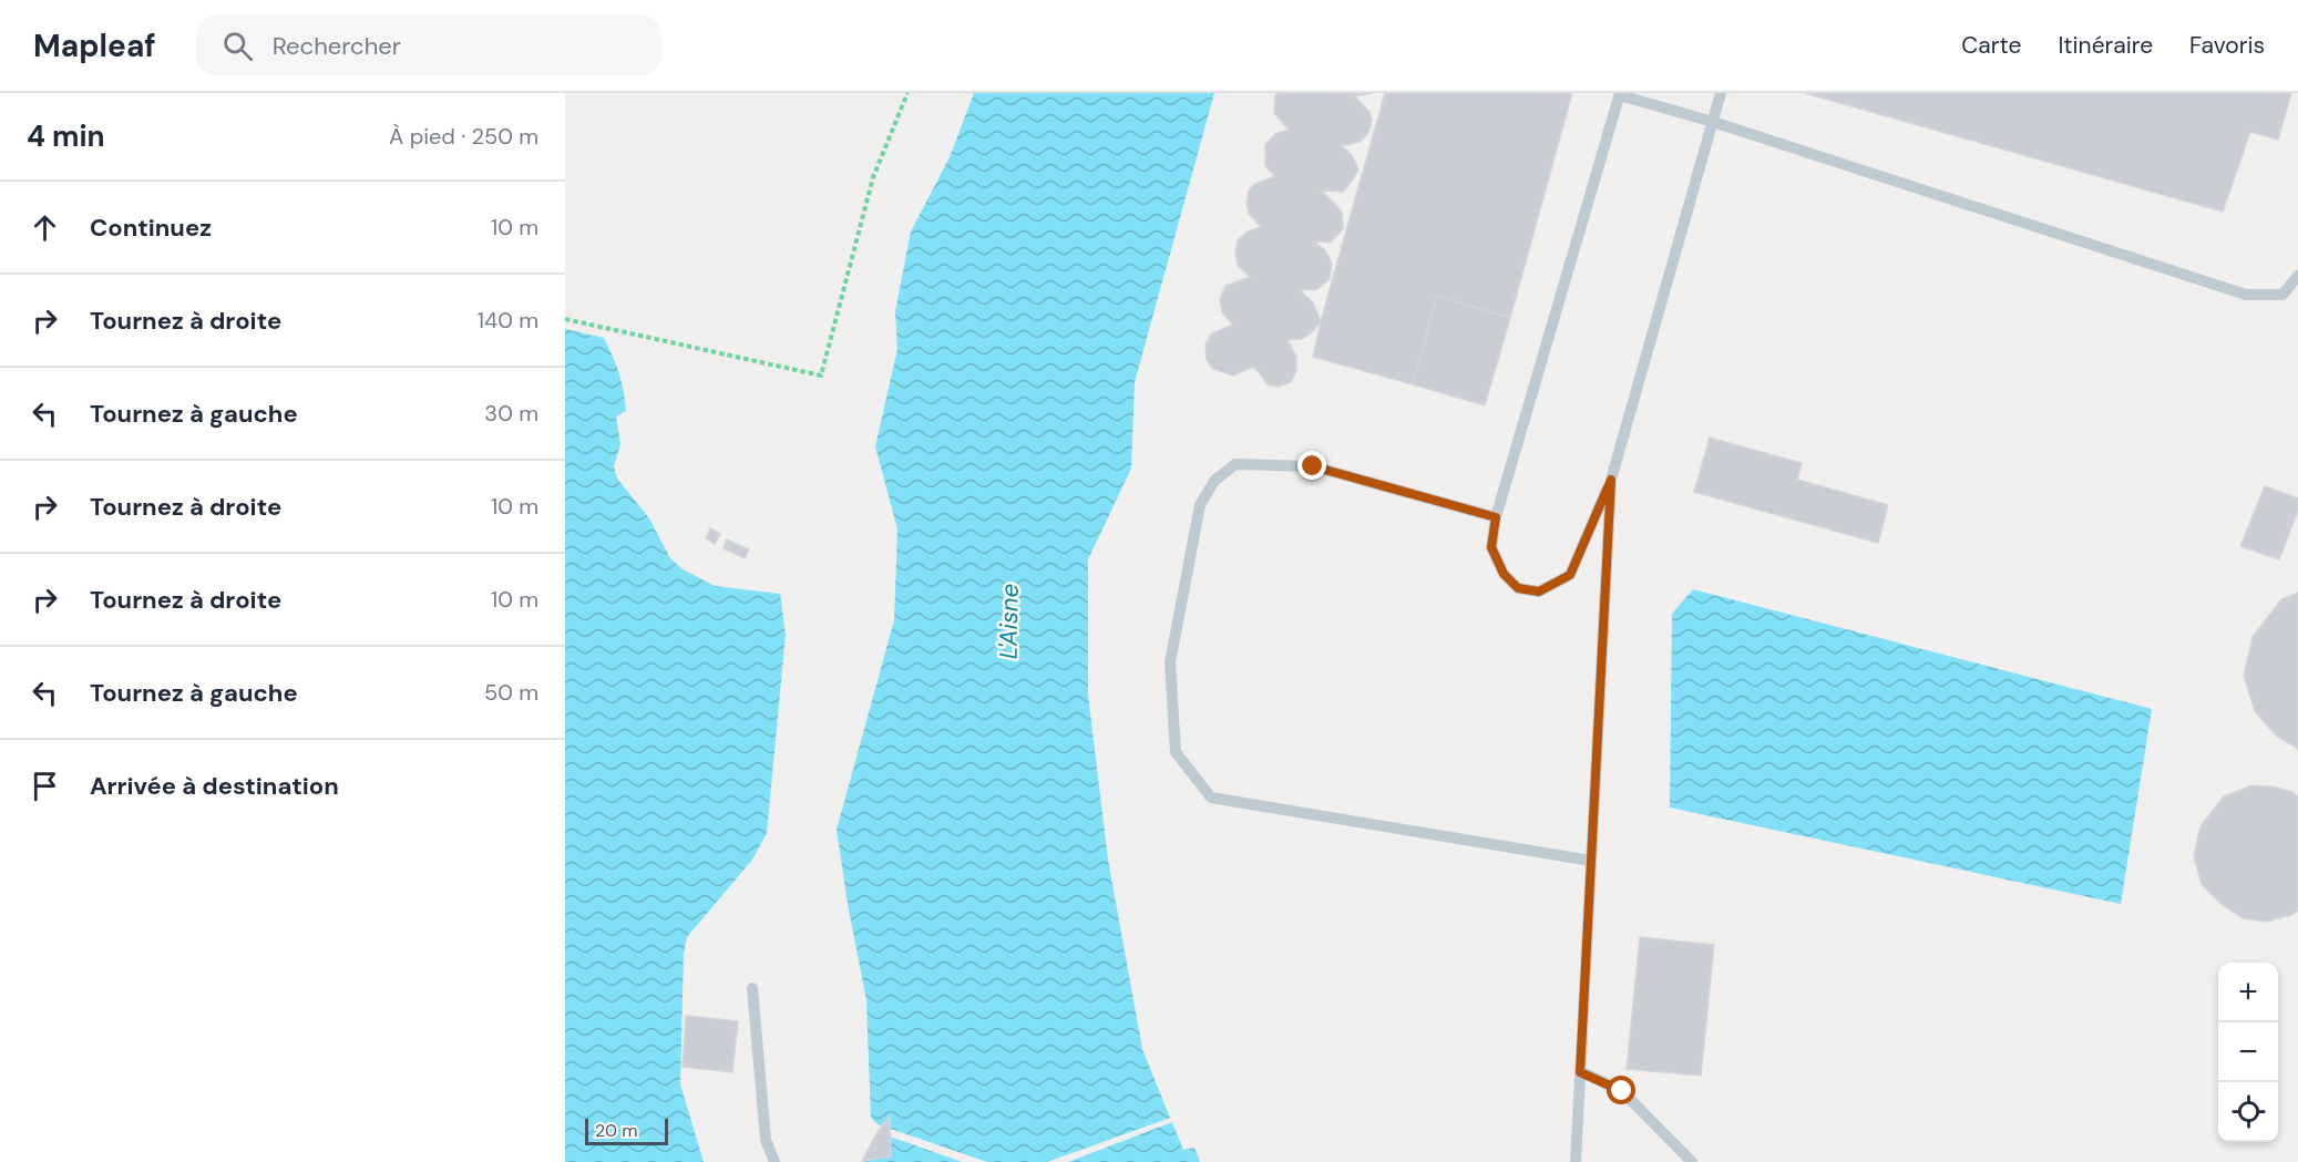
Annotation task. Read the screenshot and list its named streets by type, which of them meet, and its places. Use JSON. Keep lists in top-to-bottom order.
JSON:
{
  "water": ["L'Aisne"],
  "scale_bar": "20 m",
  "page": {
    "header": "Mapleaf",
    "search": "Rechercher",
    "nav": ["Carte", "Itinéraire", "Favoris"],
    "heading": ["4 min", "À pied · 250 m"],
    "list": [
      ["Continuez", "10 m"],
      ["Tournez à droite", "140 m"],
      ["Tournez à gauche", "30 m"],
      ["Tournez à droite", "10 m"],
      ["Tournez à droite", "10 m"],
      ["Tournez à gauche", "50 m"],
      "Arrivée à destination"
    ],
    "map_buttons": ["+", "−"],
    "scale": "20 m"
  }
}
